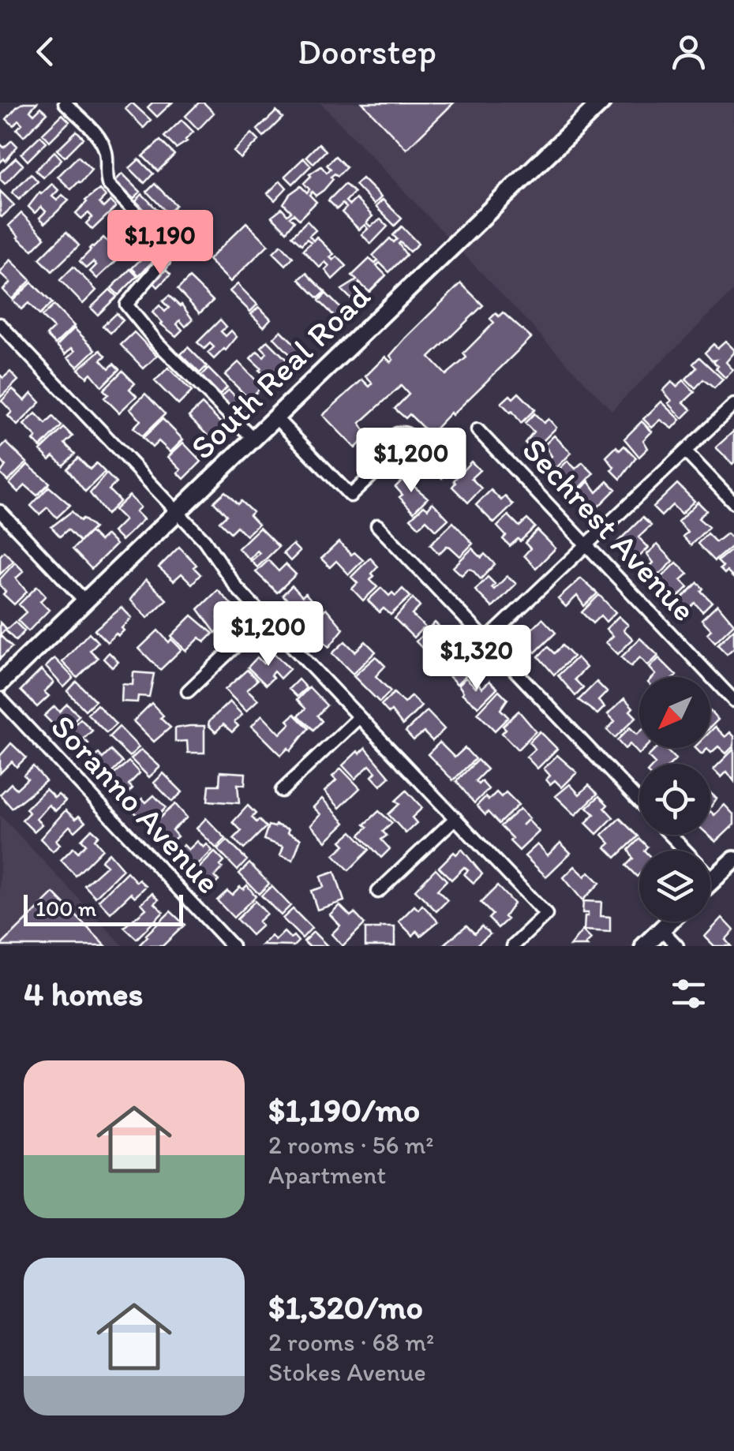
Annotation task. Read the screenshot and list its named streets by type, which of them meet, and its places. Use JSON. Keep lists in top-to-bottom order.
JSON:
{
  "streets": {
    "street": ["South Real Road", "Sechrest Avenue", "Soranno Avenue"]
  },
  "scale_bar": "100 m",
  "north": "bottom left",
  "page": {
    "header": "Doorstep",
    "price": [
      "$1,190",
      "$1,200",
      "$1,200",
      "$1,320"
    ],
    "scale": "100 m",
    "heading": "4 homes",
    "list": [
      {
        "name": "$1,190/mo",
        "note": "2 rooms · 56 m² · Apartment"
      },
      {
        "name": "$1,320/mo",
        "note": "2 rooms · 68 m² · Stokes Avenue"
      }
    ]
  }
}
